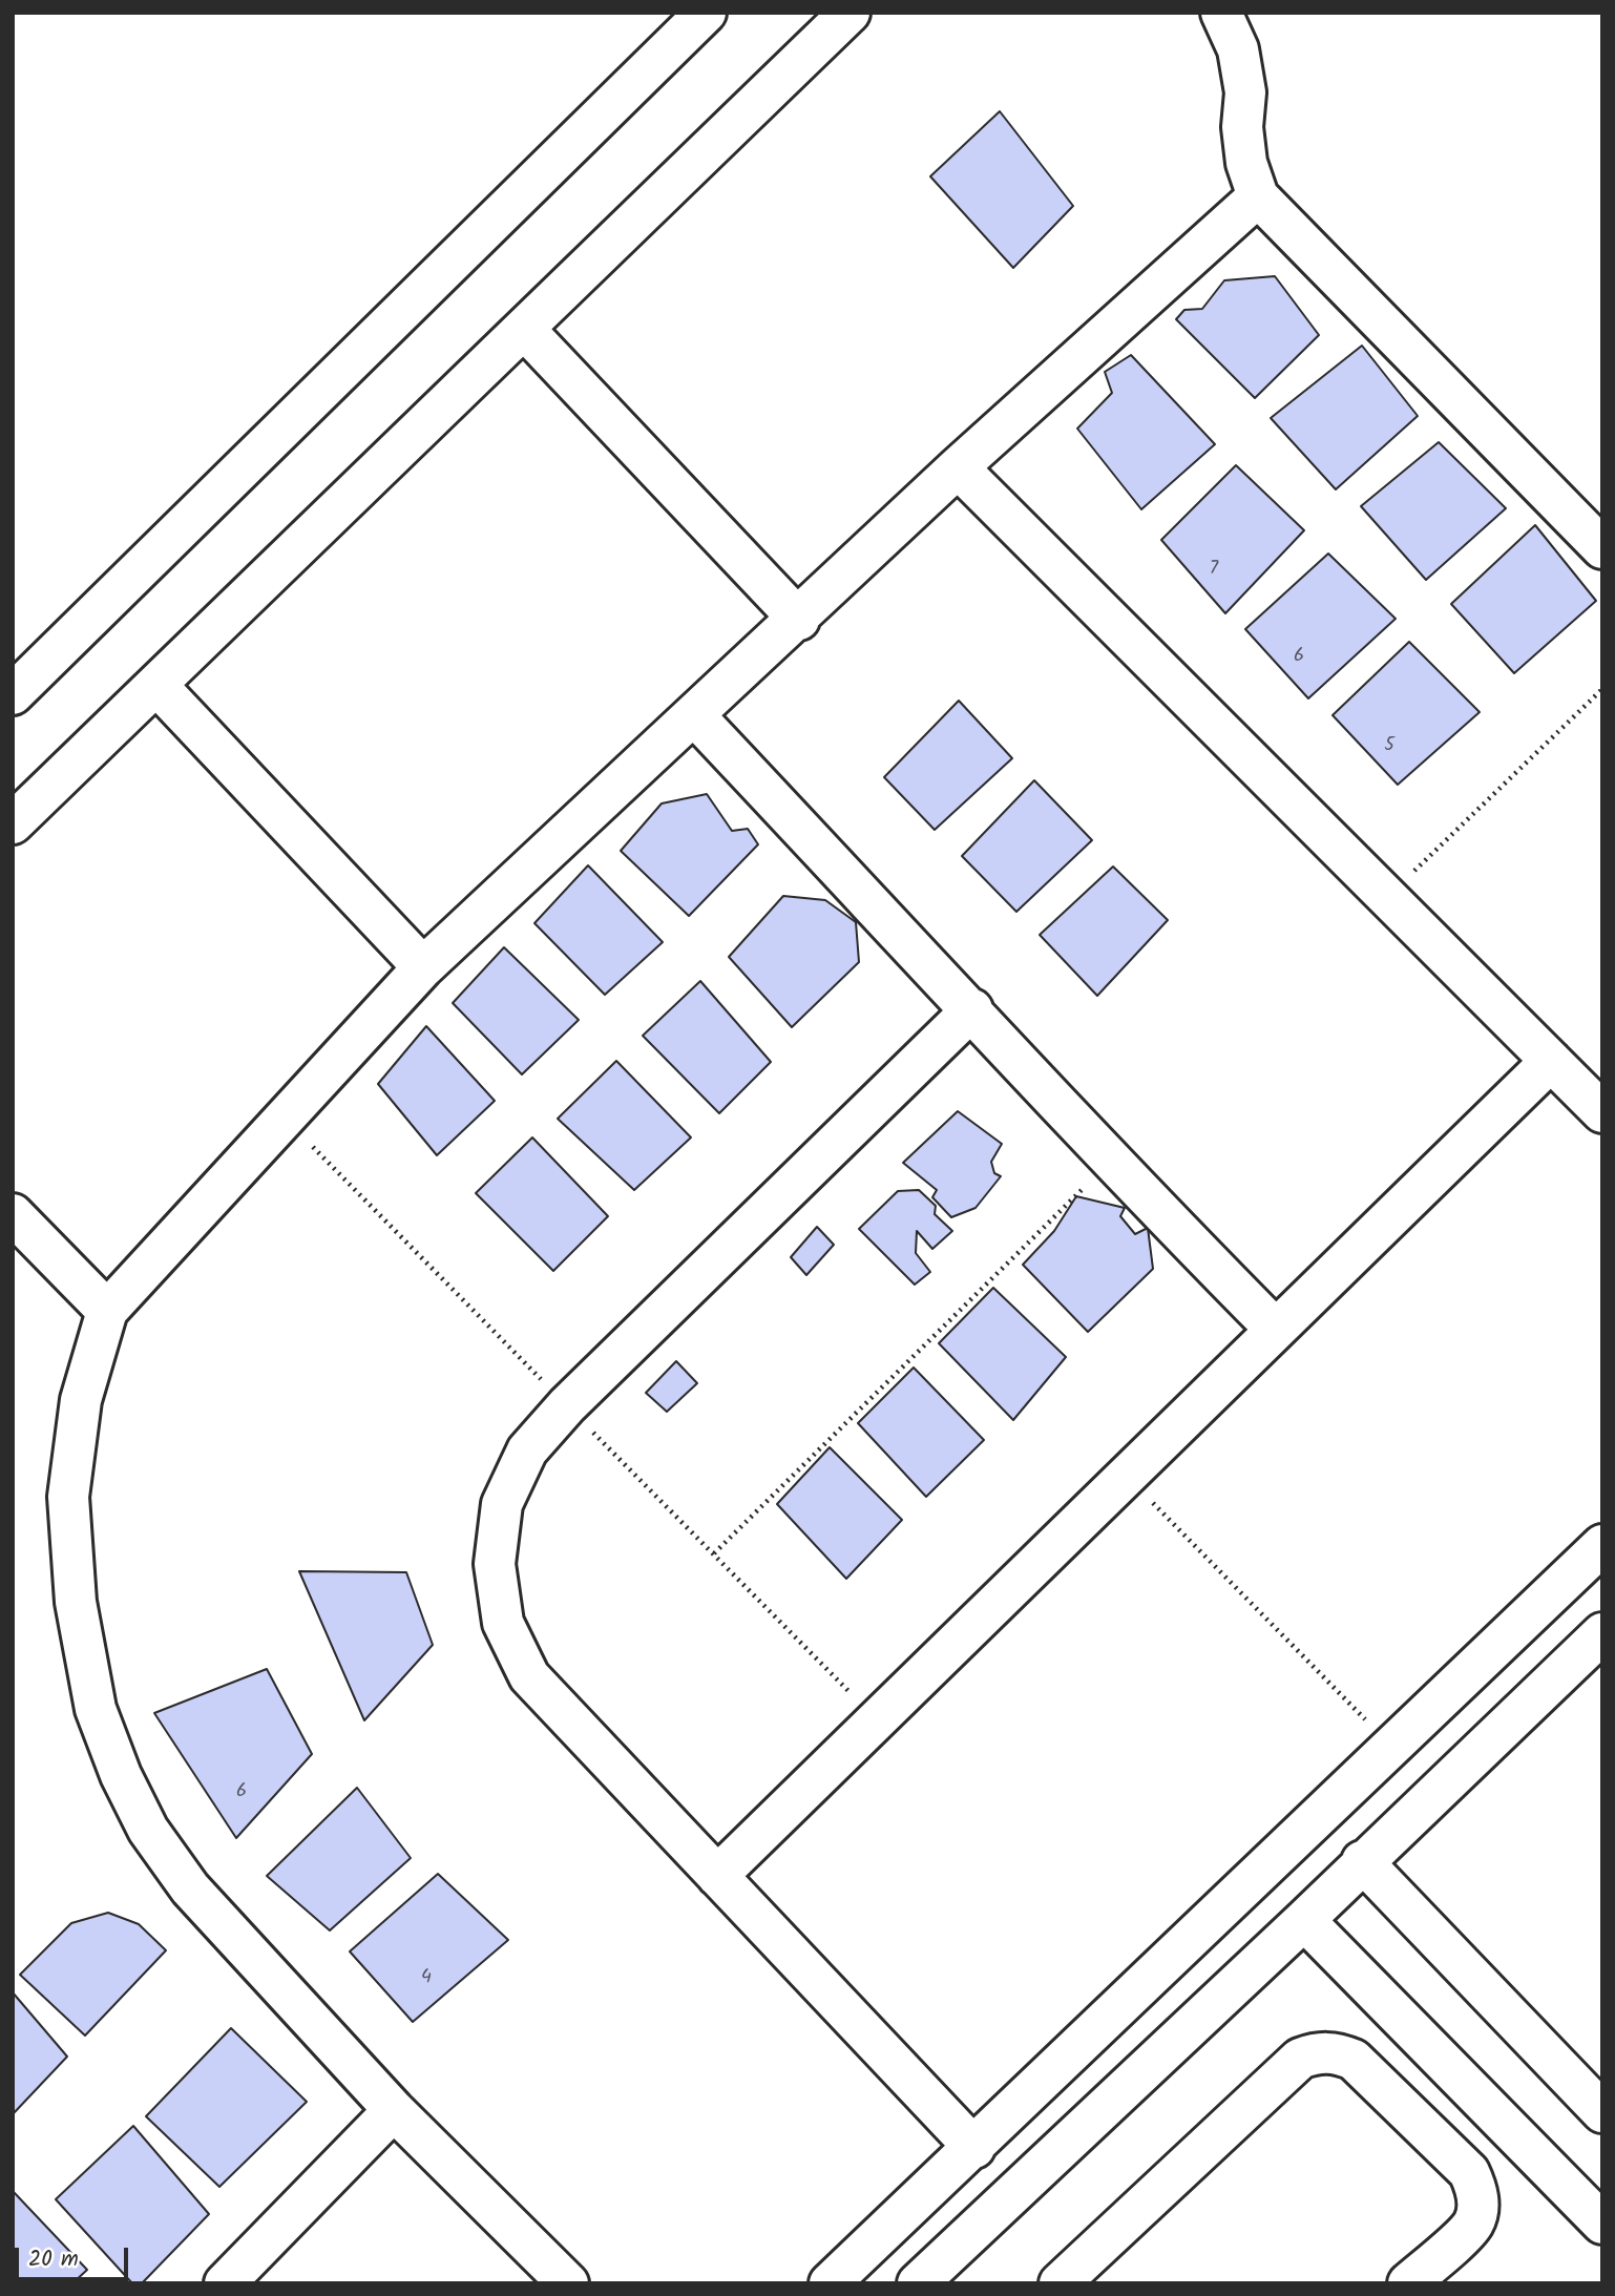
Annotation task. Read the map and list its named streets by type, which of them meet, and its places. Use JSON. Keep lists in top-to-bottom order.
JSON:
{
  "house_numbers": [
    "7",
    "6",
    "5",
    "6",
    "4"
  ],
  "scale_bar": "20 m"
}
